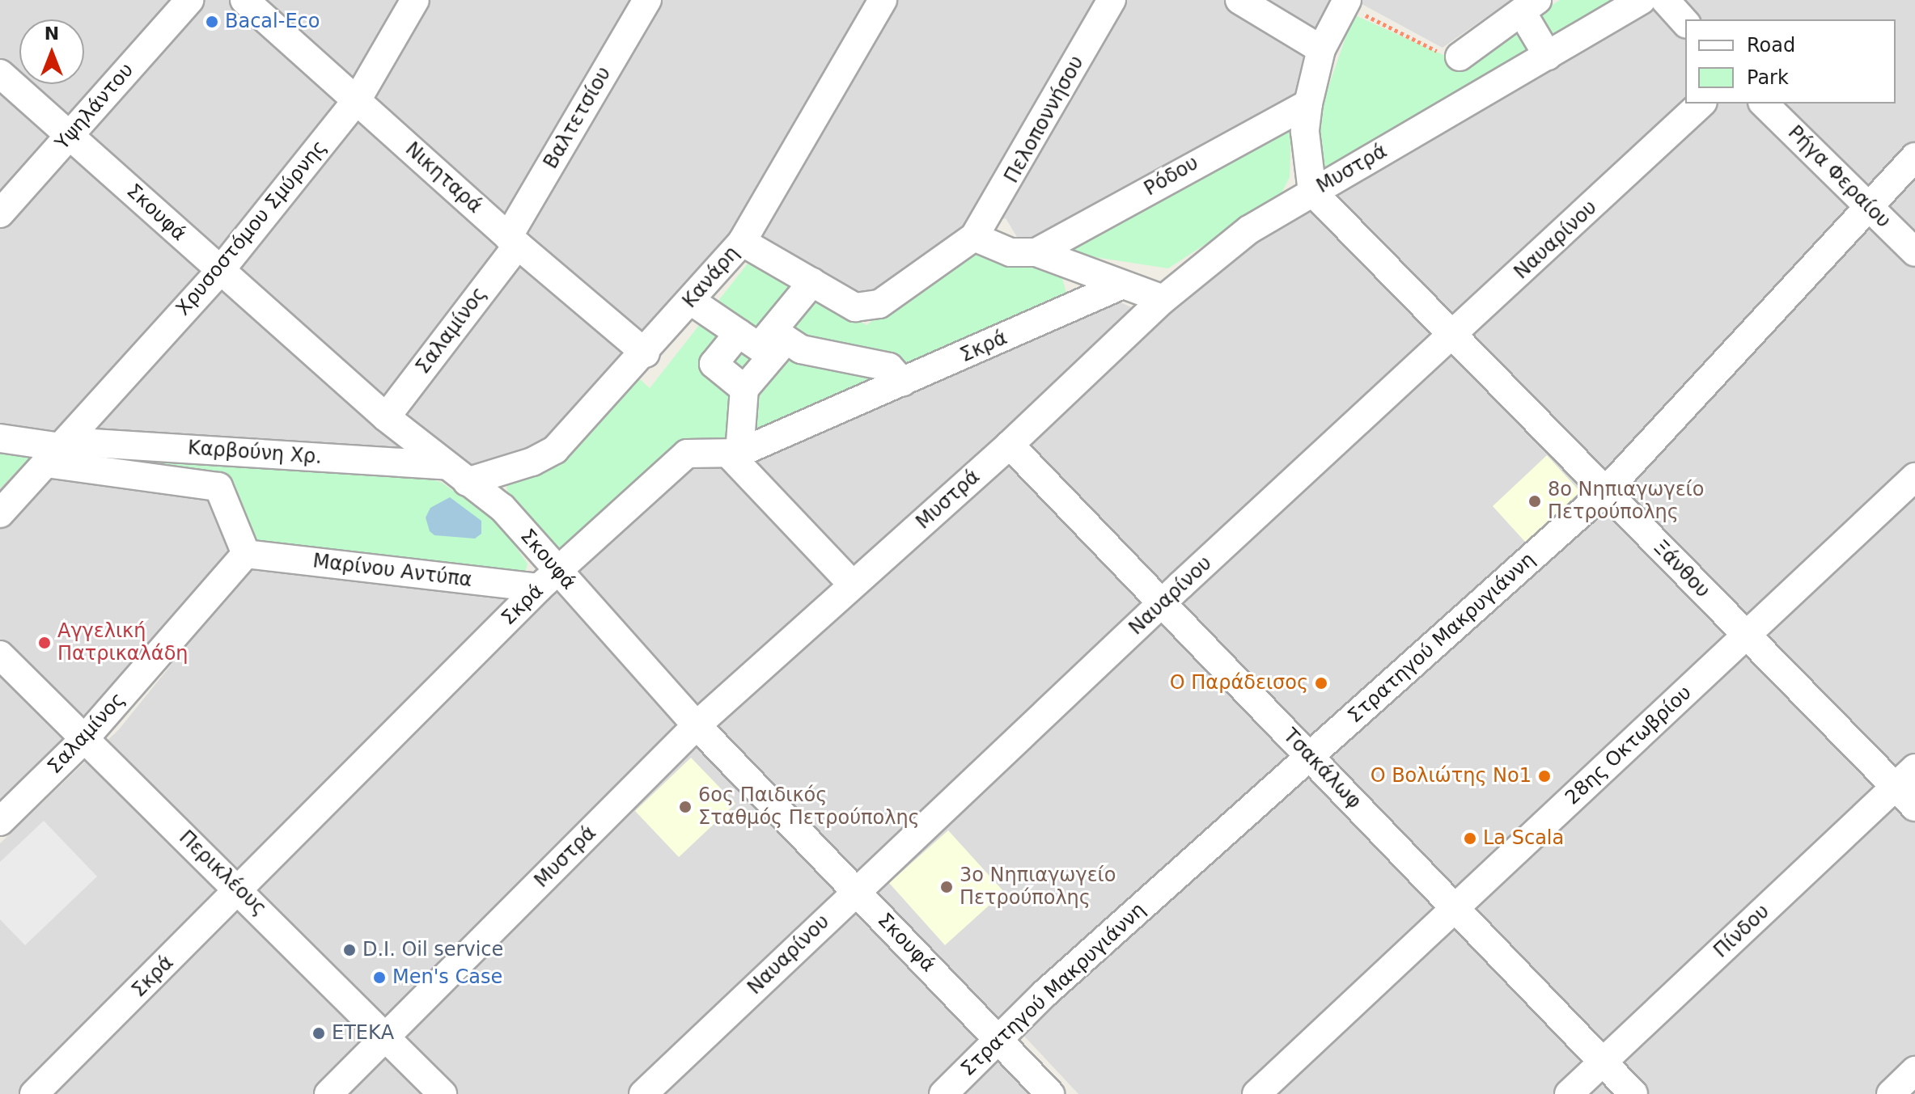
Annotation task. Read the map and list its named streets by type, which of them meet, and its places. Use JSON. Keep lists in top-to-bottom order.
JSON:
{
  "streets": {
    "street": [
      "Υψηλάντου",
      "Βαλτετσίου",
      "Πελοποννήσου",
      "Μυστρά",
      "Ρόδου",
      "Ρήγα Φεραίου",
      "Νικηταρά",
      "Σκουφά",
      "Χρυσοστόμου Σμύρνης",
      "Ναυαρίνου",
      "Κανάρη",
      "Σαλαμίνος",
      "Σκρά",
      "Καρβούνη Χρ.",
      "Ξάνθου",
      "Μαρίνου Αντύπα",
      "Στρατηγού Μακρυγιάννη",
      "28ης Οκτωβρίου",
      "Τσακάλωφ",
      "Περικλέους",
      "Πίνδου"
    ]
  },
  "crossings": [
    ["Υψηλάντου", "Σκουφά"],
    ["Βαλτετσίου", "Νικηταρά"],
    ["Βαλτετσίου", "Σαλαμίνος"],
    ["Μυστρά", "Σκουφά"],
    ["Μυστρά", "Ξάνθου"],
    ["Μυστρά", "Τσακάλωφ"],
    ["Μυστρά", "Περικλέους"],
    ["Ρήγα Φεραίου", "Στρατηγού Μακρυγιάννη"],
    ["Νικηταρά", "Χρυσοστόμου Σμύρνης"],
    ["Νικηταρά", "Κανάρη"],
    ["Νικηταρά", "Σαλαμίνος"],
    ["Σκουφά", "Χρυσοστόμου Σμύρνης"],
    ["Σκουφά", "Ναυαρίνου"],
    ["Σκουφά", "Κανάρη"],
    ["Σκουφά", "Σαλαμίνος"],
    ["Σκουφά", "Σκρά"],
    ["Σκουφά", "Καρβούνη Χρ."],
    ["Σκουφά", "Μαρίνου Αντύπα"],
    ["Σκουφά", "Στρατηγού Μακρυγιάννη"],
    ["Χρυσοστόμου Σμύρνης", "Καρβούνη Χρ."],
    ["Ναυαρίνου", "Ξάνθου"],
    ["Ναυαρίνου", "Τσακάλωφ"],
    ["Σαλαμίνος", "Μαρίνου Αντύπα"],
    ["Σαλαμίνος", "Περικλέους"],
    ["Σκρά", "Μαρίνου Αντύπα"],
    ["Σκρά", "Περικλέους"],
    ["Ξάνθου", "Στρατηγού Μακρυγιάννη"],
    ["Ξάνθου", "28ης Οκτωβρίου"],
    ["Ξάνθου", "Πίνδου"],
    ["Στρατηγού Μακρυγιάννη", "Τσακάλωφ"],
    ["28ης Οκτωβρίου", "Τσακάλωφ"],
    ["Τσακάλωφ", "Πίνδου"]
  ],
  "places": [
    "Bacal-Eco",
    "8ο Νηπιαγωγείο Πετρούπολης",
    "Αγγελική Πατρικαλάδη",
    "Ο Παράδεισος",
    "Ο Βολιώτης Νο1",
    "6ος Παιδικός Σταθμός Πετρούπολης",
    "La Scala",
    "3ο Νηπιαγωγείο Πετρούπολης",
    "D.I. Oil service",
    "Men's Case",
    "ΕΤΕΚΑ"
  ],
  "legend": ["Road", "Park"],
  "north": "top"
}
